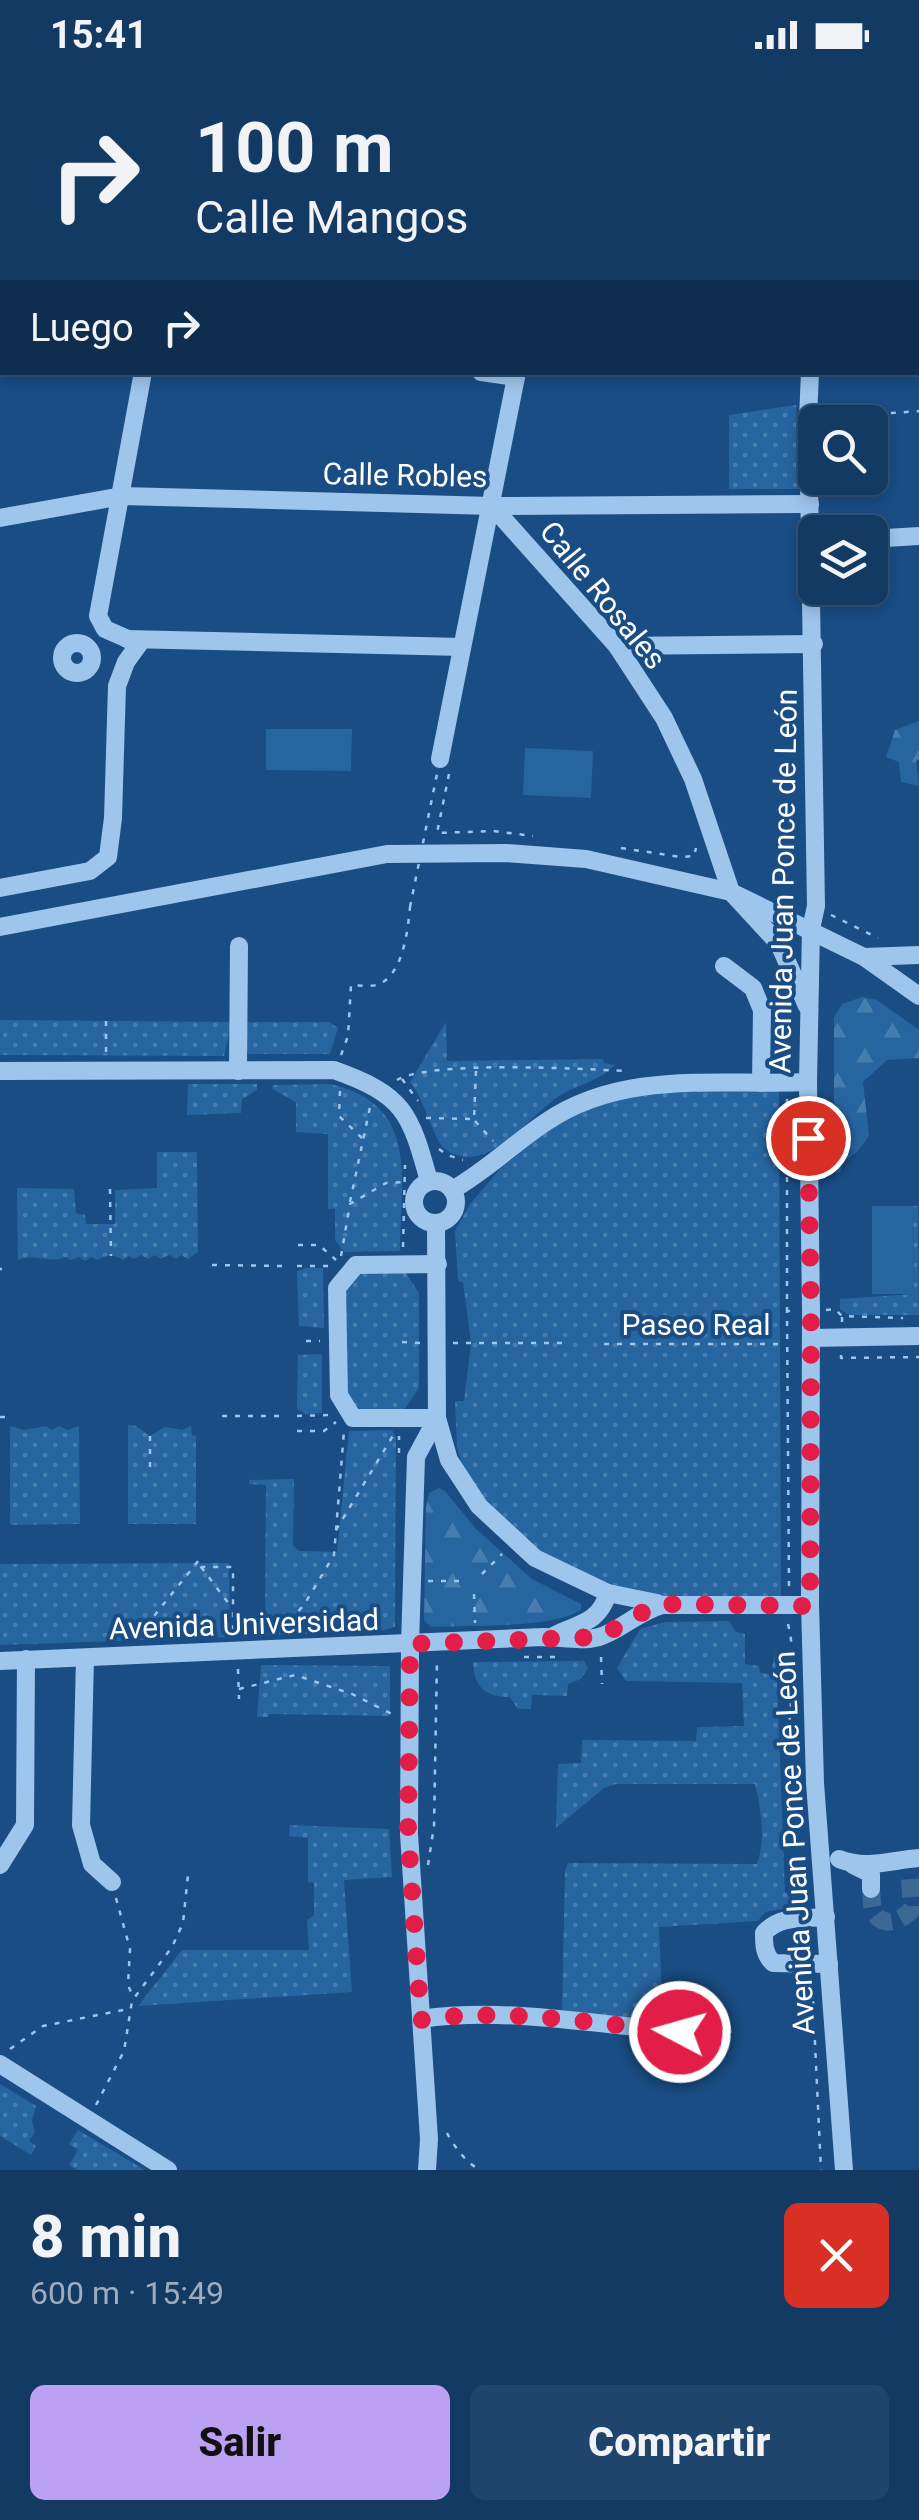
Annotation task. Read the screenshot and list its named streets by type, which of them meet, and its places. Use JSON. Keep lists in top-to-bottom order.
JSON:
{
  "streets": {
    "street": [
      "Calle Robles",
      "Calle Rosales",
      "Avenida Juan Ponce de León",
      "Avenida Universidad"
    ],
    "path": ["Paseo Real"]
  },
  "crossings": [
    ["Calle Robles", "Calle Rosales"],
    ["Calle Robles", "Avenida Juan Ponce de León"],
    ["Avenida Juan Ponce de León", "Avenida Universidad"]
  ],
  "page": {
    "status": "15:41",
    "turn": ["100 m", "Calle Mangos"],
    "then": "Luego",
    "heading": ["8 min", "600 m · 15:49"],
    "buttons": ["Salir", "Compartir"]
  }
}
